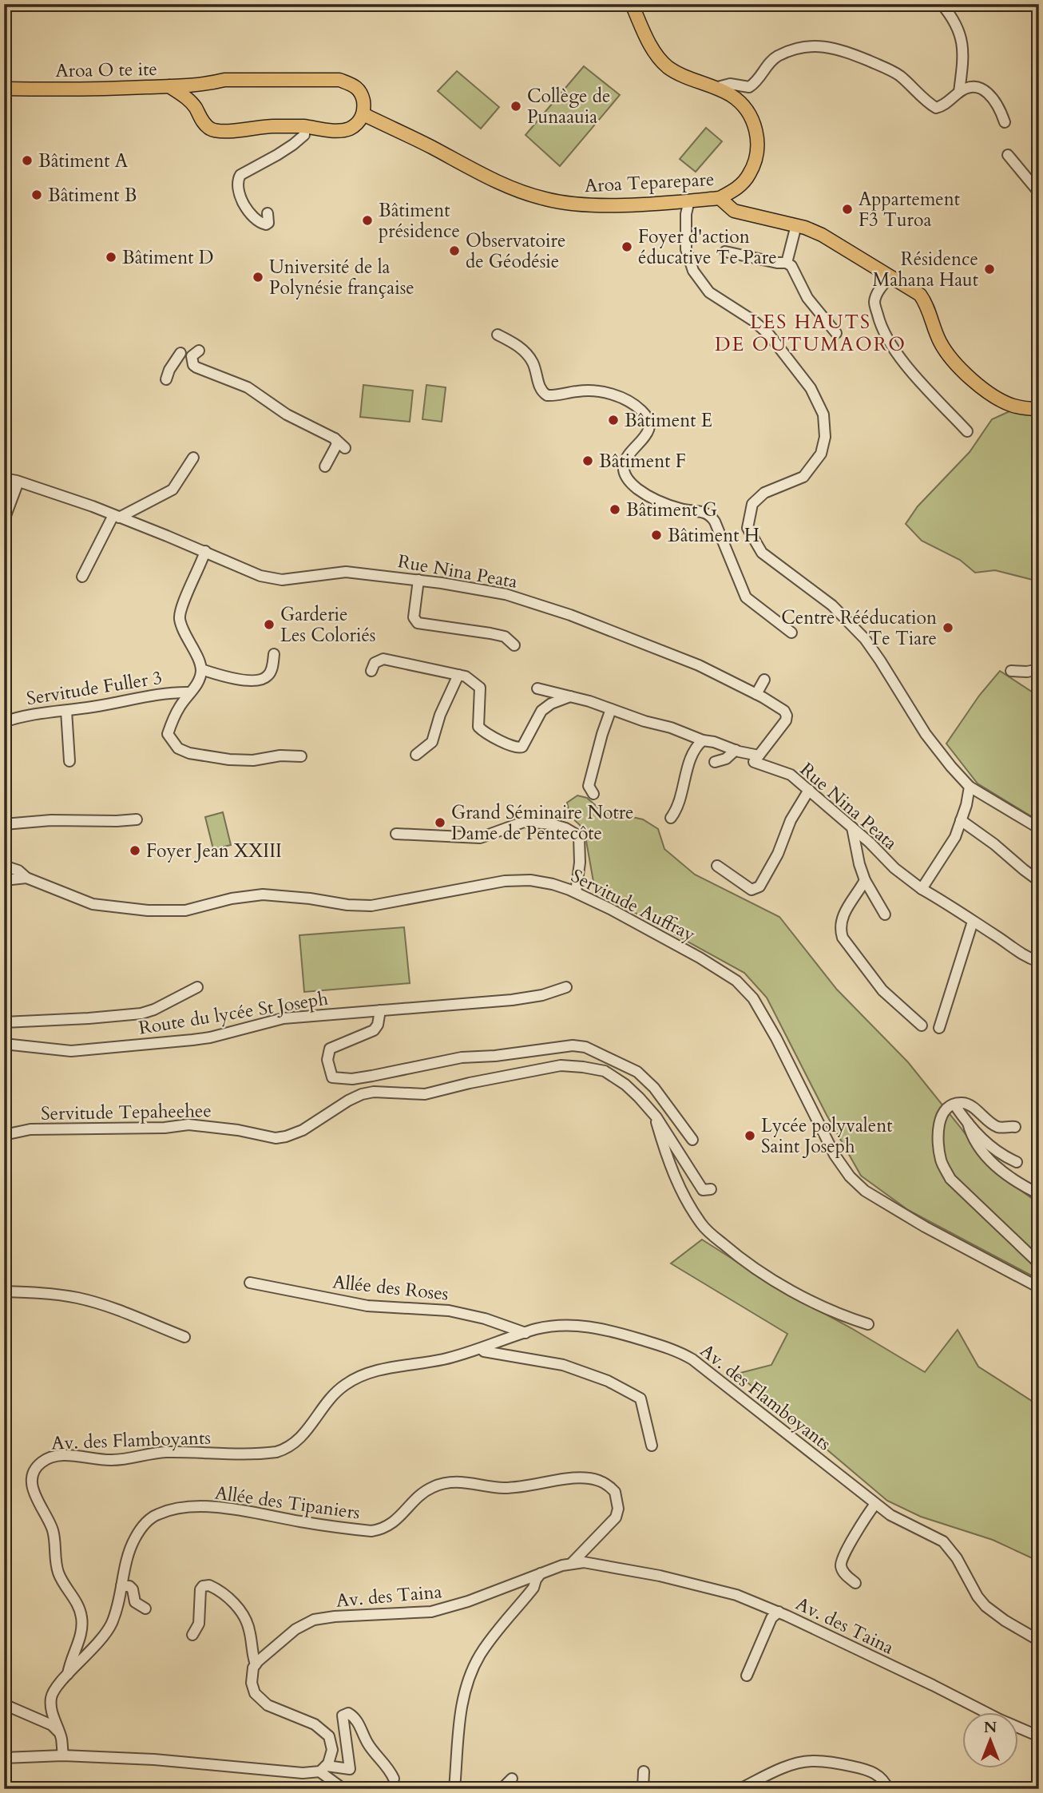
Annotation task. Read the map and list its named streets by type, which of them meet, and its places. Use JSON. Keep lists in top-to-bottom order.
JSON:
{
  "streets": {
    "main road": ["Aroa O te ite", "Aroa Teparepare"],
    "street": [
      "Rue Nina Peata",
      "Servitude Fuller 3",
      "Servitude Auffray",
      "Route du lycée St Joseph",
      "Servitude Tepaheehee",
      "Allée des Roses",
      "Av. des Flamboyants",
      "Allée des Tipaniers",
      "Av. des Taina"
    ]
  },
  "crossings": [
    ["Aroa O te ite", "Aroa Teparepare"],
    ["Allée des Roses", "Av. des Flamboyants"],
    ["Av. des Flamboyants", "Allée des Tipaniers"],
    ["Allée des Tipaniers", "Av. des Taina"]
  ],
  "districts": ["LES HAUTS DE OUTUMAORO"],
  "places": [
    "Collège de Punaauia",
    "Bâtiment A",
    "Bâtiment B",
    "Appartement F3 Turoa",
    "Bâtiment présidence",
    "Foyer d'action éducative Te Pare",
    "Observatoire de Géodésie",
    "Bâtiment D",
    "Résidence Mahana Haut",
    "Université de la Polynésie française",
    "Bâtiment E",
    "Bâtiment F",
    "Bâtiment G",
    "Bâtiment H",
    "Garderie Les Coloriés",
    "Centre Rééducation Te Tiare",
    "Grand Séminaire Notre Dame de Pentecôte",
    "Foyer Jean XXIII",
    "Lycée polyvalent Saint Joseph"
  ],
  "north": "top"
}
